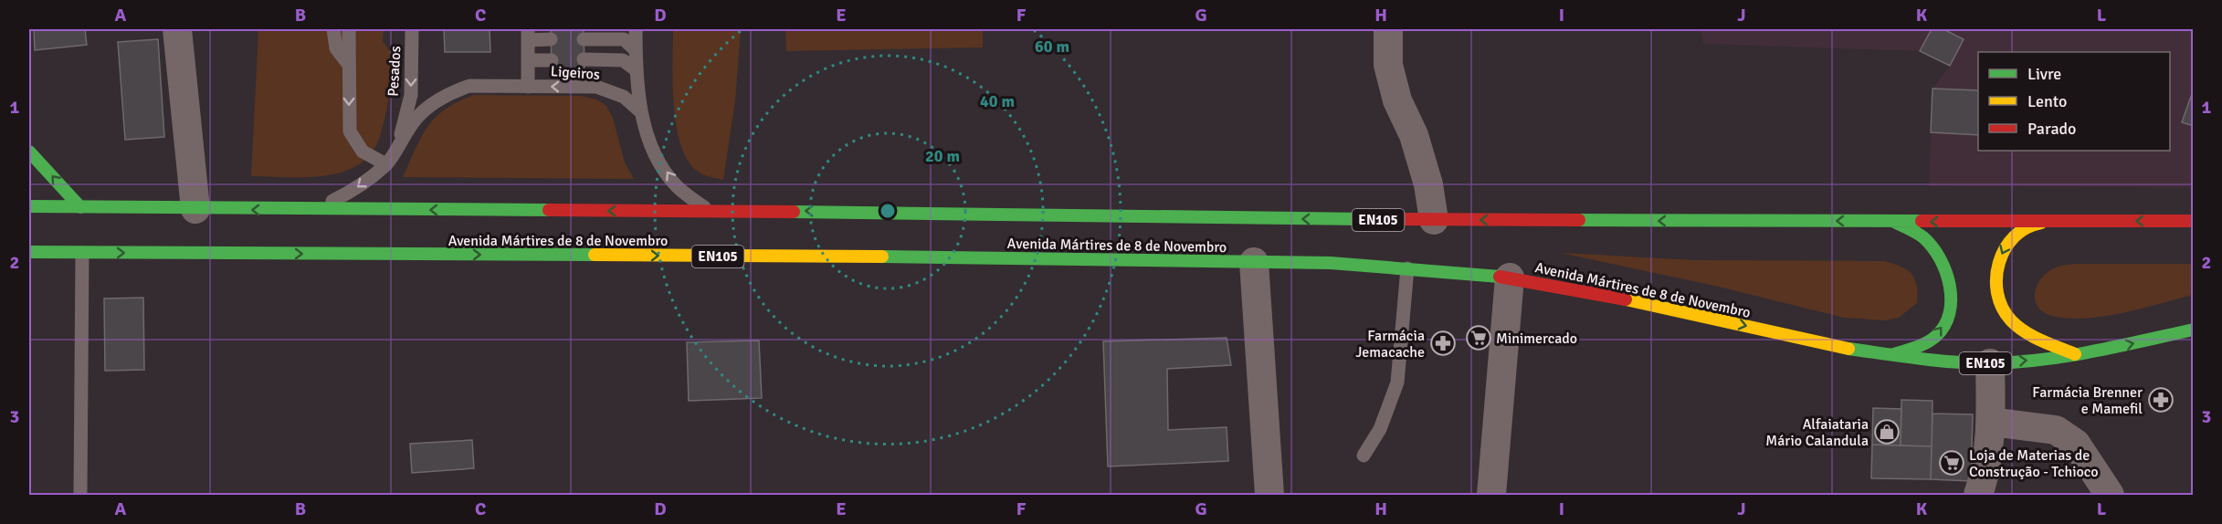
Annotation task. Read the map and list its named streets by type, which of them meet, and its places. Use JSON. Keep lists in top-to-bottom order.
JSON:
{
  "streets": {
    "main road": ["EN105", "Avenida Mártires de 8 de Novembro"],
    "lane": ["Pesados", "Ligeiros"]
  },
  "crossings": [
    ["Pesados", "Ligeiros"],
    ["Ligeiros", "Avenida Mártires de 8 de Novembro"]
  ],
  "one_way": ["Pesados"],
  "places": {
    "supermarket": ["Minimercado", "Loja de Materias de Construção - Tchioco"],
    "pharmacy": ["Farmácia Jemacache", "Farmácia Brenner e Mamefil"],
    "shop": ["Alfaiataria Mário Calandula"]
  },
  "legend": ["Livre", "Lento", "Parado"],
  "grid": {
    "columns": [
      "A",
      "B",
      "C",
      "D",
      "E",
      "F",
      "G",
      "H",
      "I",
      "J",
      "K",
      "L"
    ],
    "rows": ["1", "2", "3"]
  },
  "rings": ["60 m", "40 m", "20 m"]
}
